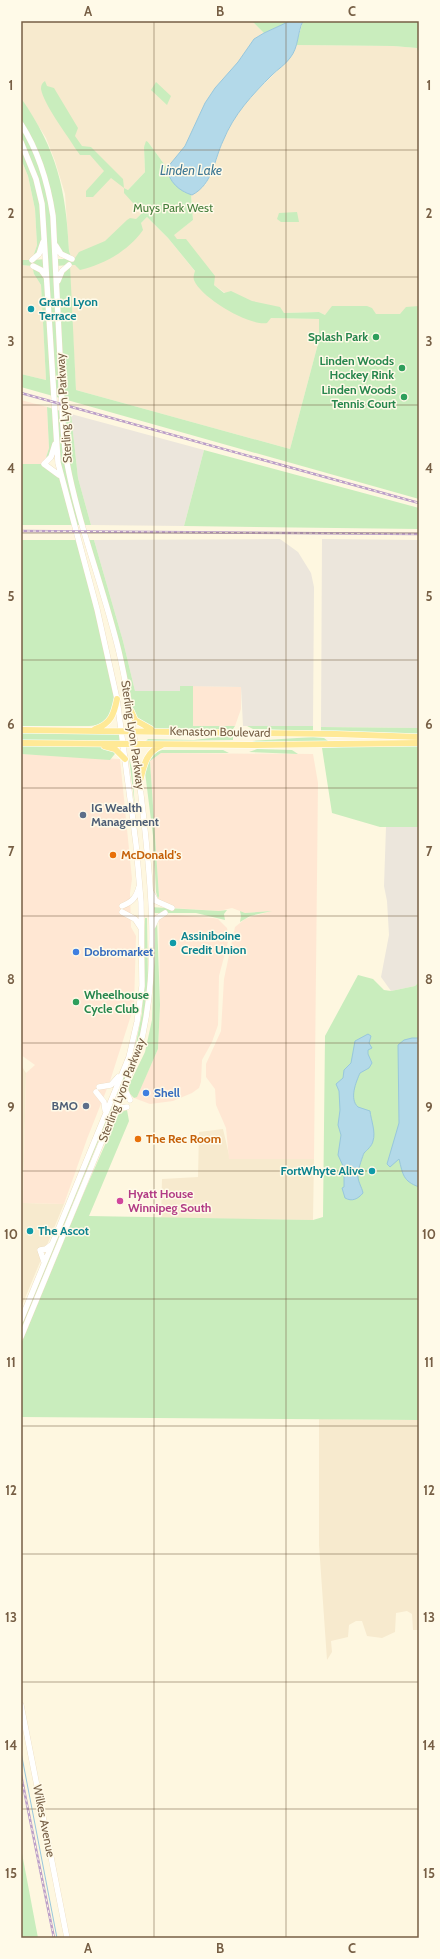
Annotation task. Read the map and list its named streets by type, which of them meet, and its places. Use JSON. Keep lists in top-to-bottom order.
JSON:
{
  "streets": {
    "main road": ["Sterling Lyon Parkway", "Kenaston Boulevard", "Wilkes Avenue"]
  },
  "crossings": [
    ["Sterling Lyon Parkway", "Kenaston Boulevard"]
  ],
  "water": ["Linden Lake"],
  "parks": ["Muys Park West"],
  "places": [
    "Grand Lyon Terrace",
    "Splash Park",
    "Linden Woods Hockey Rink",
    "Linden Woods Tennis Court",
    "IG Wealth Management",
    "McDonald's",
    "Assiniboine Credit Union",
    "Dobromarket",
    "Wheelhouse Cycle Club",
    "Shell",
    "BMO",
    "The Rec Room",
    "FortWhyte Alive",
    "Hyatt House Winnipeg South",
    "The Ascot"
  ],
  "grid": {
    "columns": ["A", "B", "C"],
    "rows": [
      "1",
      "2",
      "3",
      "4",
      "5",
      "6",
      "7",
      "8",
      "9",
      "10",
      "11",
      "12",
      "13",
      "14",
      "15"
    ]
  }
}
